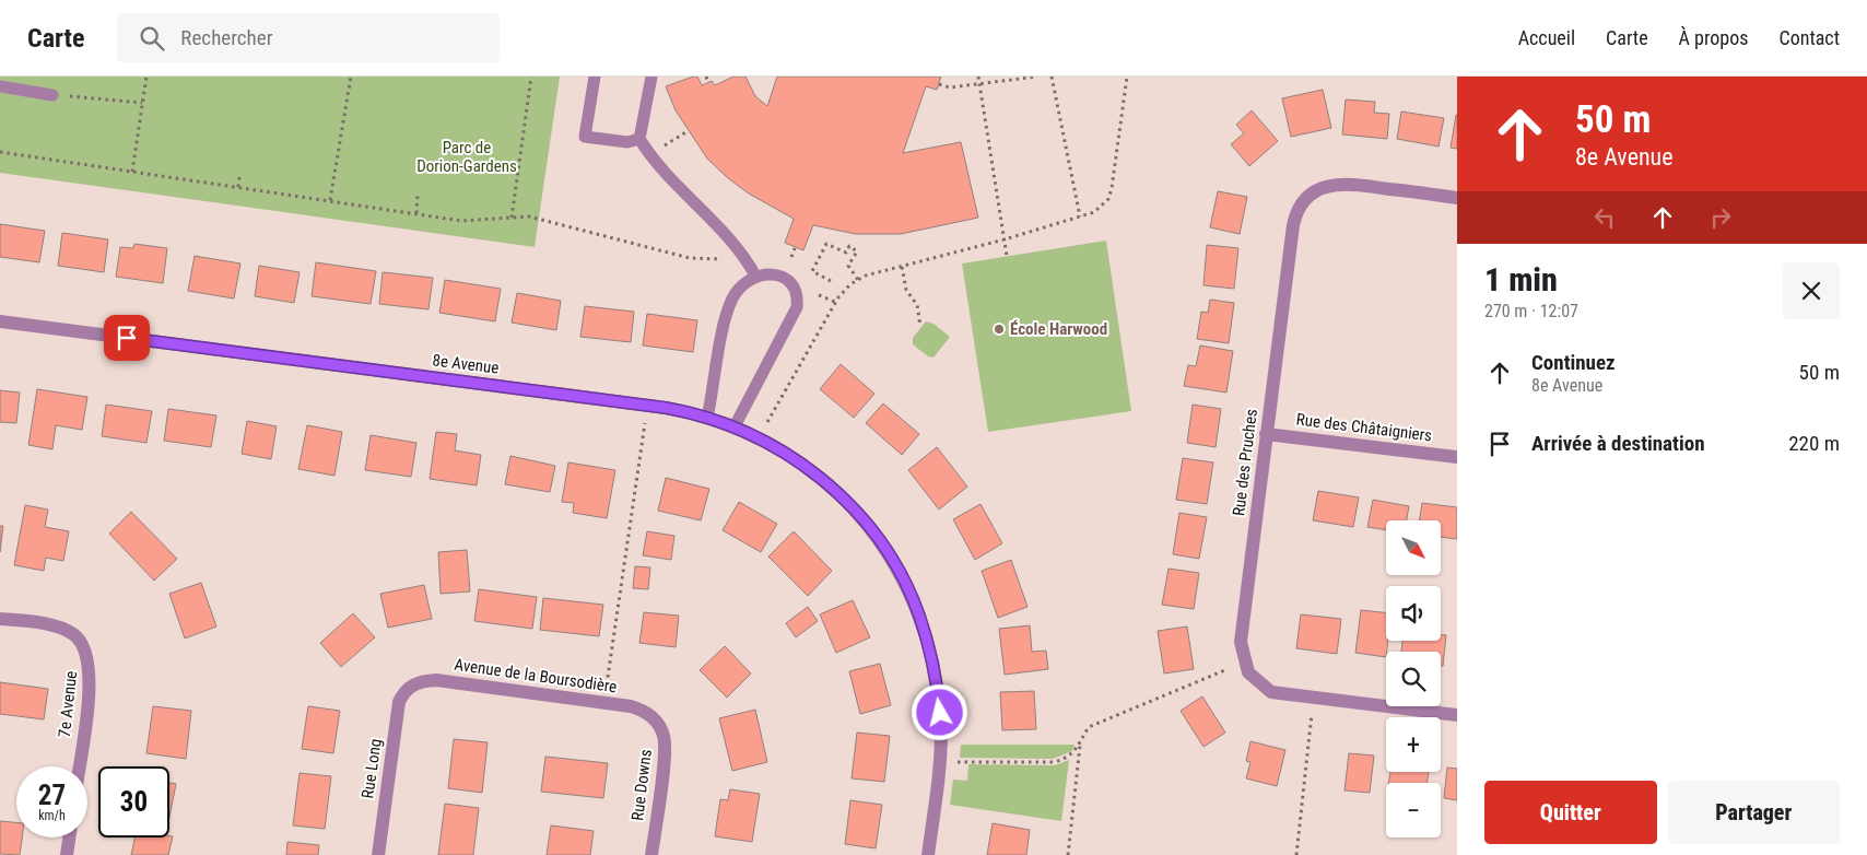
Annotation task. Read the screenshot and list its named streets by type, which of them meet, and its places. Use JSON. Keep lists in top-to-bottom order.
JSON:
{
  "streets": {
    "street": [
      "8e Avenue",
      "Rue des Châtaigniers",
      "Rue des Pruches",
      "Avenue de la Boursodière",
      "7e Avenue",
      "Rue Long",
      "Rue Downs"
    ]
  },
  "crossings": [
    ["Rue des Châtaigniers", "Rue des Pruches"],
    ["Avenue de la Boursodière", "Rue Long"],
    ["Avenue de la Boursodière", "Rue Downs"]
  ],
  "parks": ["Parc de Dorion-Gardens"],
  "places": ["École Harwood"],
  "north": "bottom right",
  "page": {
    "header": "Carte",
    "search": "Rechercher",
    "nav": [
      "Accueil",
      "Carte",
      "À propos",
      "Contact"
    ],
    "turn": ["50 m", "8e Avenue"],
    "heading": ["1 min", "270 m · 12:07"],
    "list": [
      {
        "name": "Continuez",
        "note": "8e Avenue",
        "value": "50 m"
      },
      {
        "name": "Arrivée à destination",
        "value": "220 m"
      }
    ],
    "map_buttons": ["+", "−"],
    "speed": "27 km/h",
    "limit": "30",
    "buttons": ["Quitter", "Partager"]
  }
}
